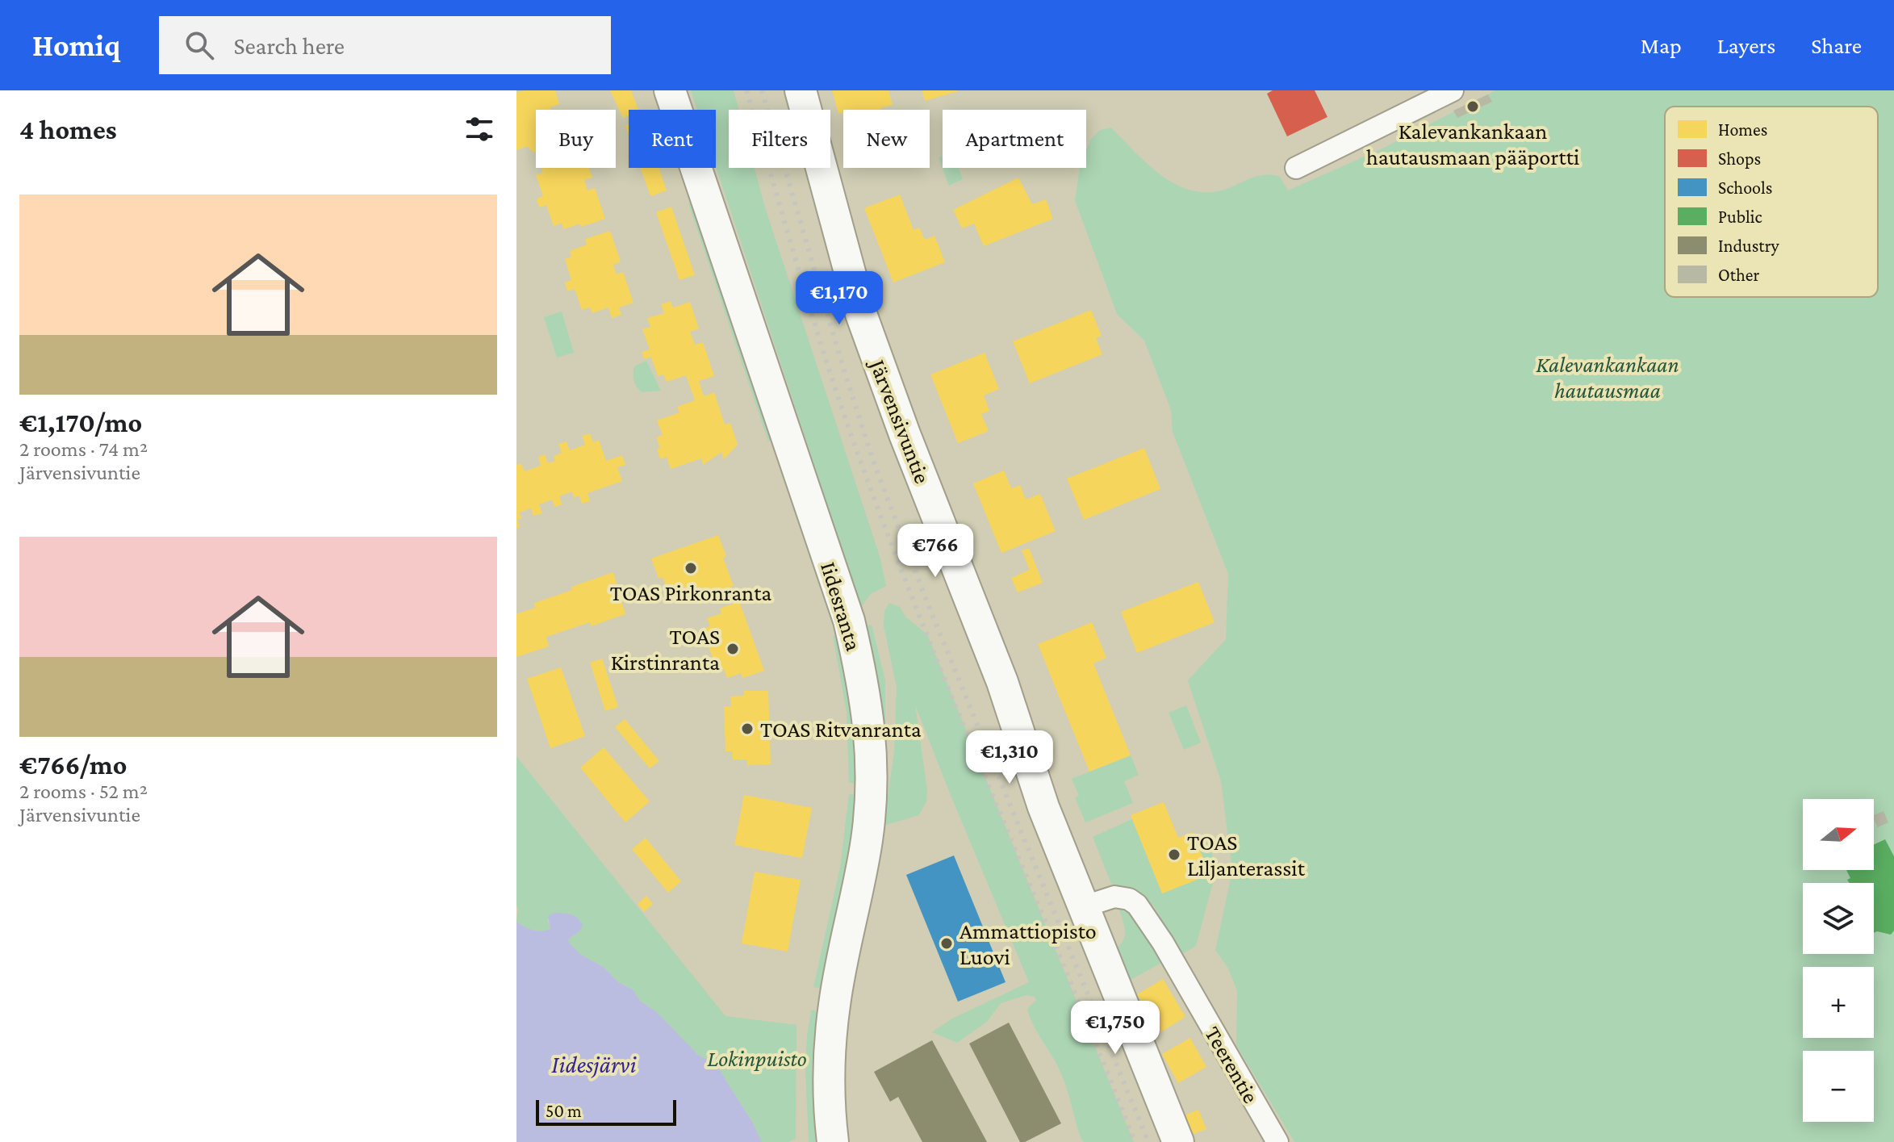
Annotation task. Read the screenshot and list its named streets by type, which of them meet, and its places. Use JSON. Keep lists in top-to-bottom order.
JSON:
{
  "streets": {
    "street": ["Järvensivuntie", "Iidesranta", "Teerentie"]
  },
  "crossings": [
    ["Järvensivuntie", "Teerentie"]
  ],
  "water": ["Iidesjärvi"],
  "parks": ["Kalevankankaan hautausmaa", "Lokinpuisto"],
  "places": [
    "Kalevankankaan hautausmaan pääportti",
    "TOAS Pirkonranta",
    "TOAS Kirstinranta",
    "TOAS Ritvanranta",
    "TOAS Liljanterassit",
    "Ammattiopisto Luovi"
  ],
  "legend": [
    "Homes",
    "Shops",
    "Schools",
    "Public",
    "Industry",
    "Other"
  ],
  "scale_bar": "50 m",
  "north": "right",
  "page": {
    "header": "Homiq",
    "search": "Search here",
    "nav": ["Map", "Layers", "Share"],
    "heading": "4 homes",
    "chip": [
      "Buy",
      "Rent",
      "Filters",
      "New",
      "Apartment"
    ],
    "list": [
      {
        "name": "€1,170/mo",
        "note": "2 rooms · 74 m² · Järvensivuntie"
      },
      {
        "name": "€766/mo",
        "note": "2 rooms · 52 m² · Järvensivuntie"
      }
    ],
    "price": [
      "€1,170",
      "€766",
      "€1,310",
      "€1,750"
    ],
    "map_buttons": ["+", "−"],
    "scale": "50 m"
  }
}
